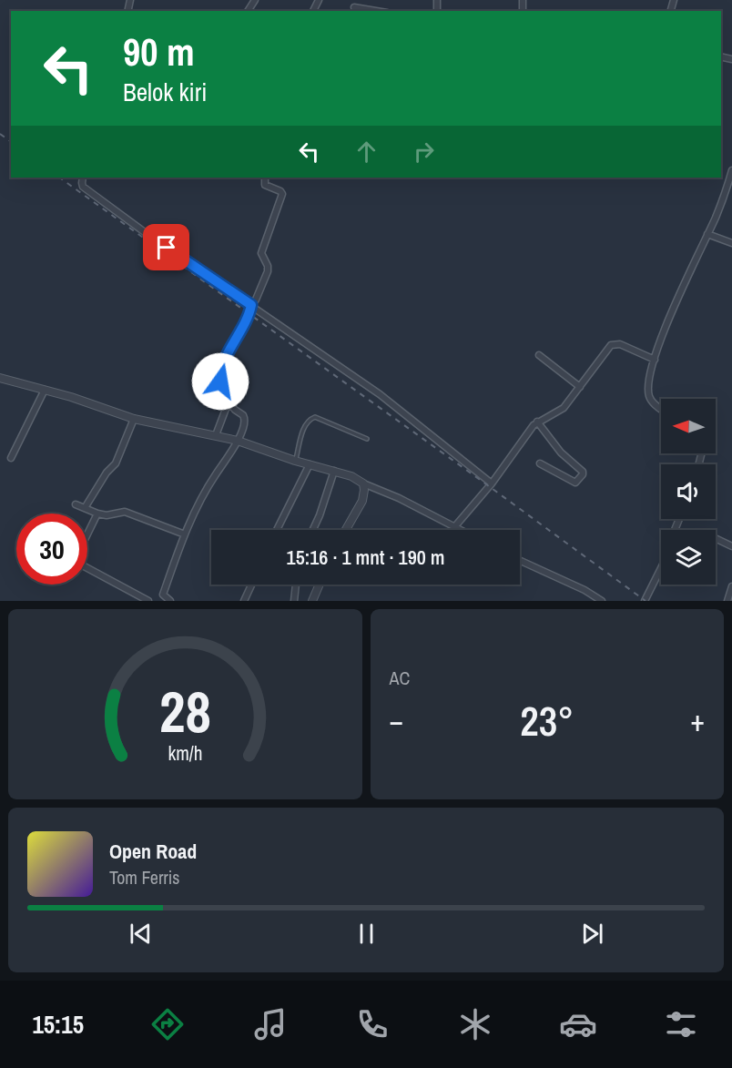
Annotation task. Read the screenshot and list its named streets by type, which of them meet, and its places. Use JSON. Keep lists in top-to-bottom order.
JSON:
{
  "north": "left",
  "page": {
    "turn": ["90 m", "Belok kiri"],
    "limit": "30",
    "trip": "15:16 · 1 mnt · 190 m",
    "tile": "AC",
    "heat": ["−", "23°", "+"],
    "song": ["Open Road", "Tom Ferris"],
    "tabs": "15:15",
    "gauge": ["28", "km/h"]
  }
}
